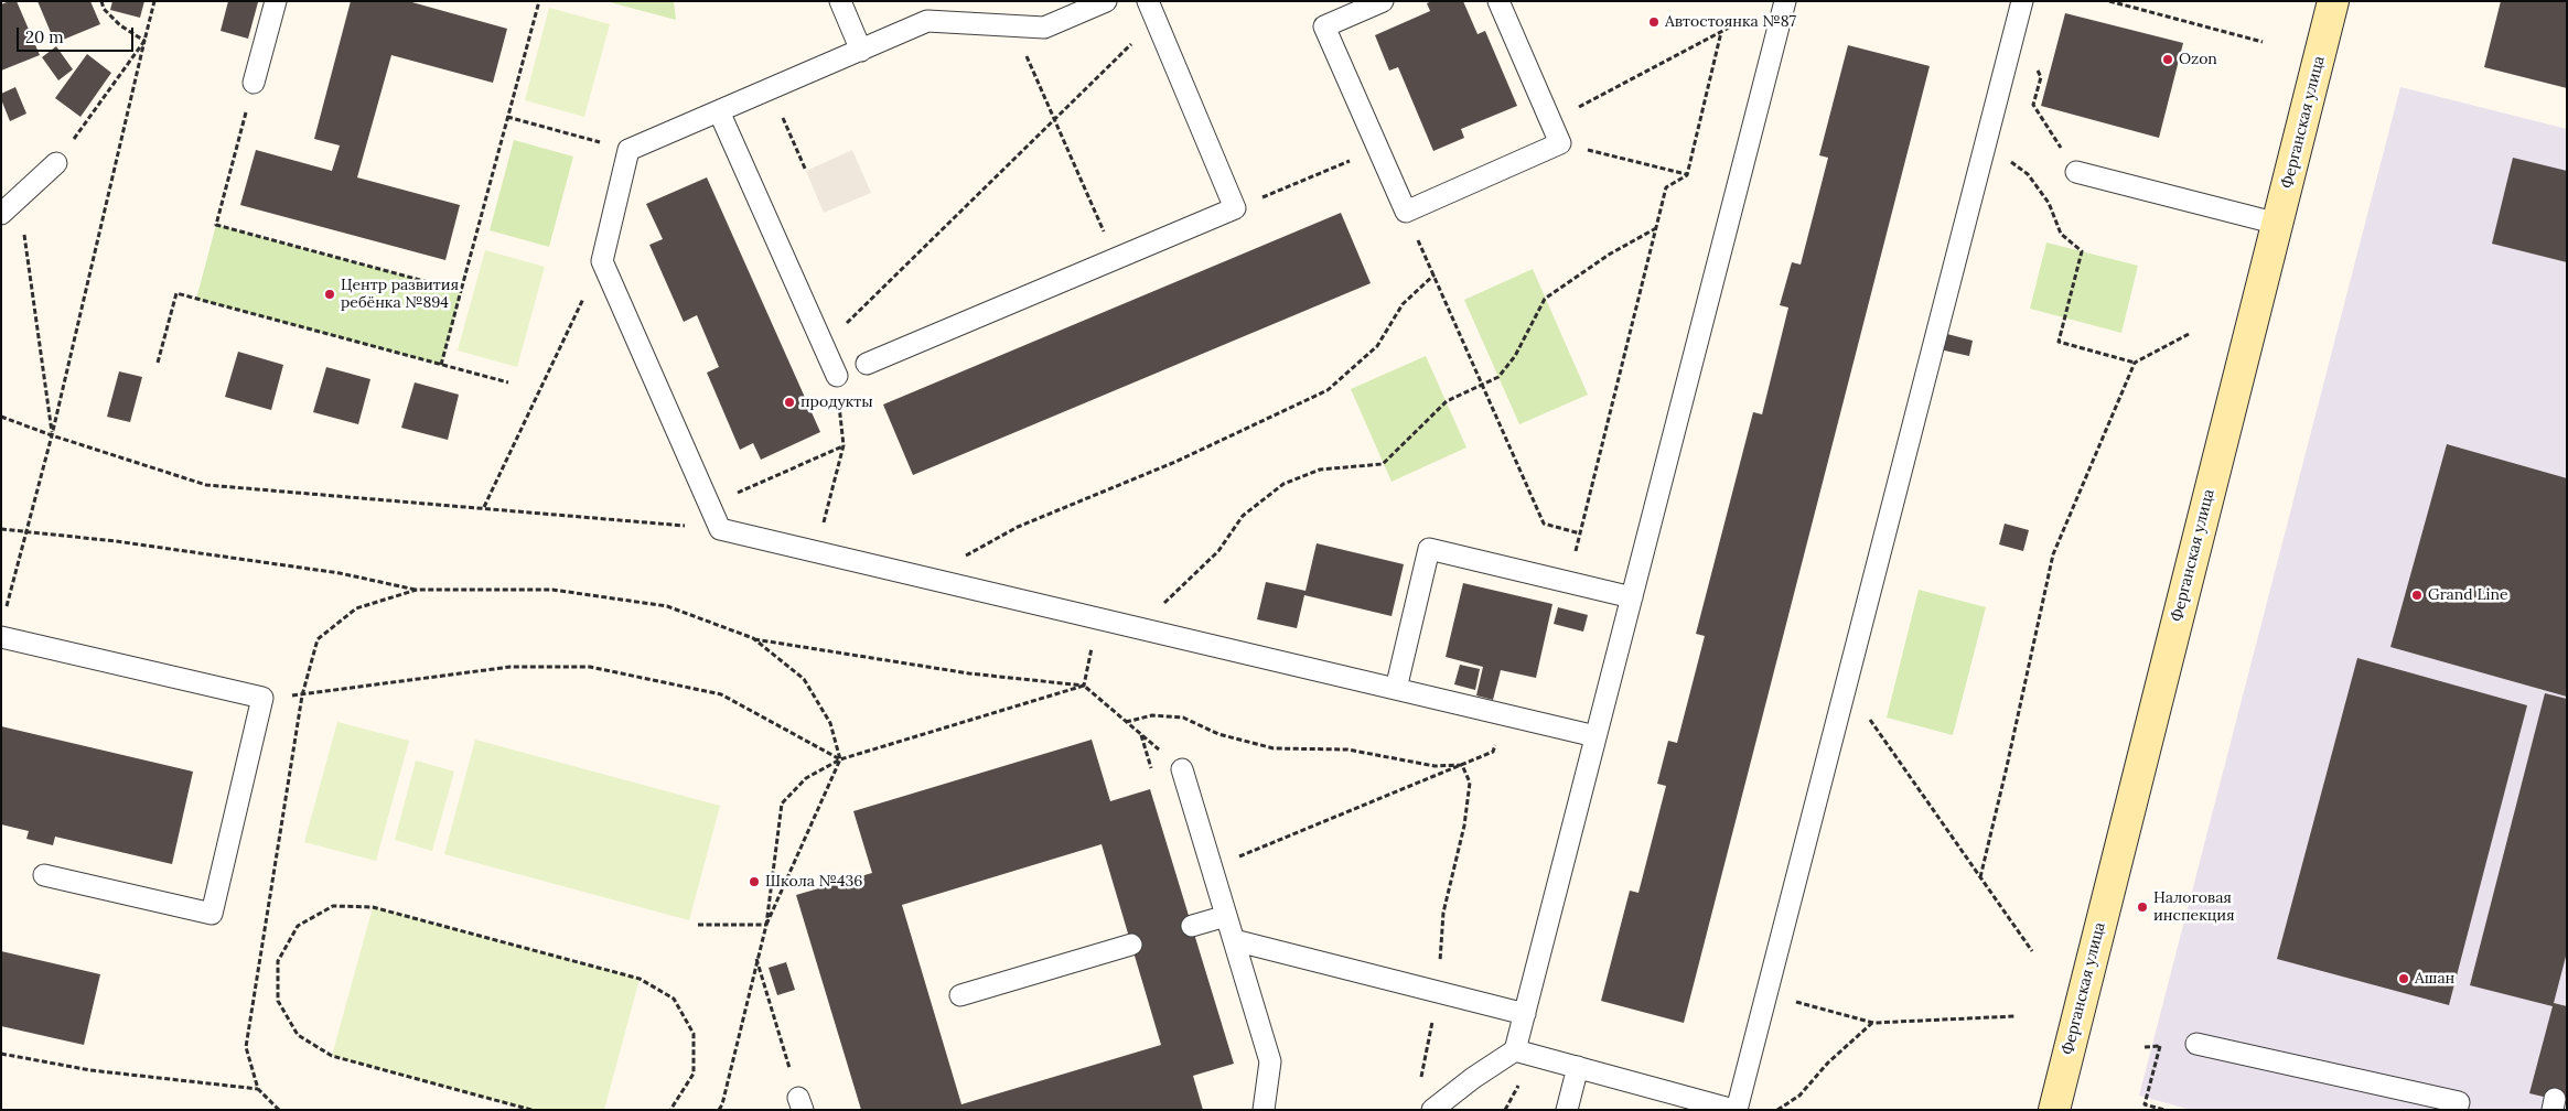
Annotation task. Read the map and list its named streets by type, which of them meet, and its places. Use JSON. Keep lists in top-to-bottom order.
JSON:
{
  "streets": {
    "street": ["Ферганская улица"]
  },
  "places": [
    "Автостоянка №87",
    "Ozon",
    "Центр развития ребёнка №894",
    "продукты",
    "Grand Line",
    "Школа №436",
    "Налоговая инспекция",
    "Ашан"
  ],
  "scale_bar": "20 m"
}
